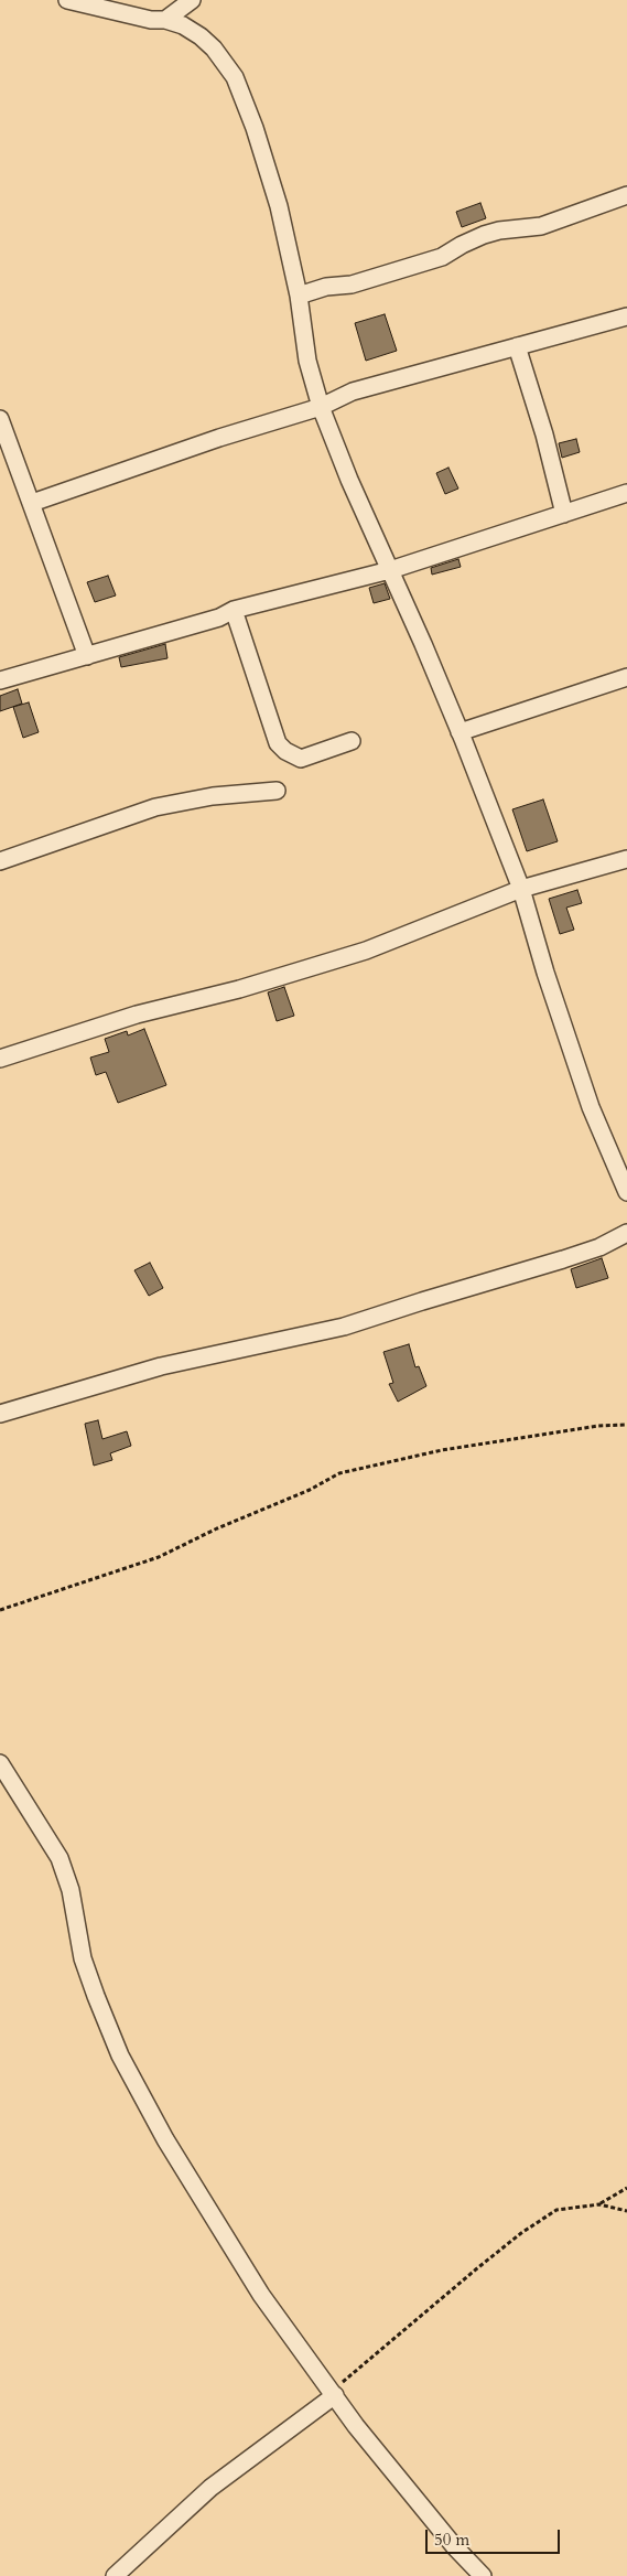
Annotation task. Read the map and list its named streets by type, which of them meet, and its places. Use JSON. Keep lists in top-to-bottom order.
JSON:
{
  "scale_bar": "50 m"
}
